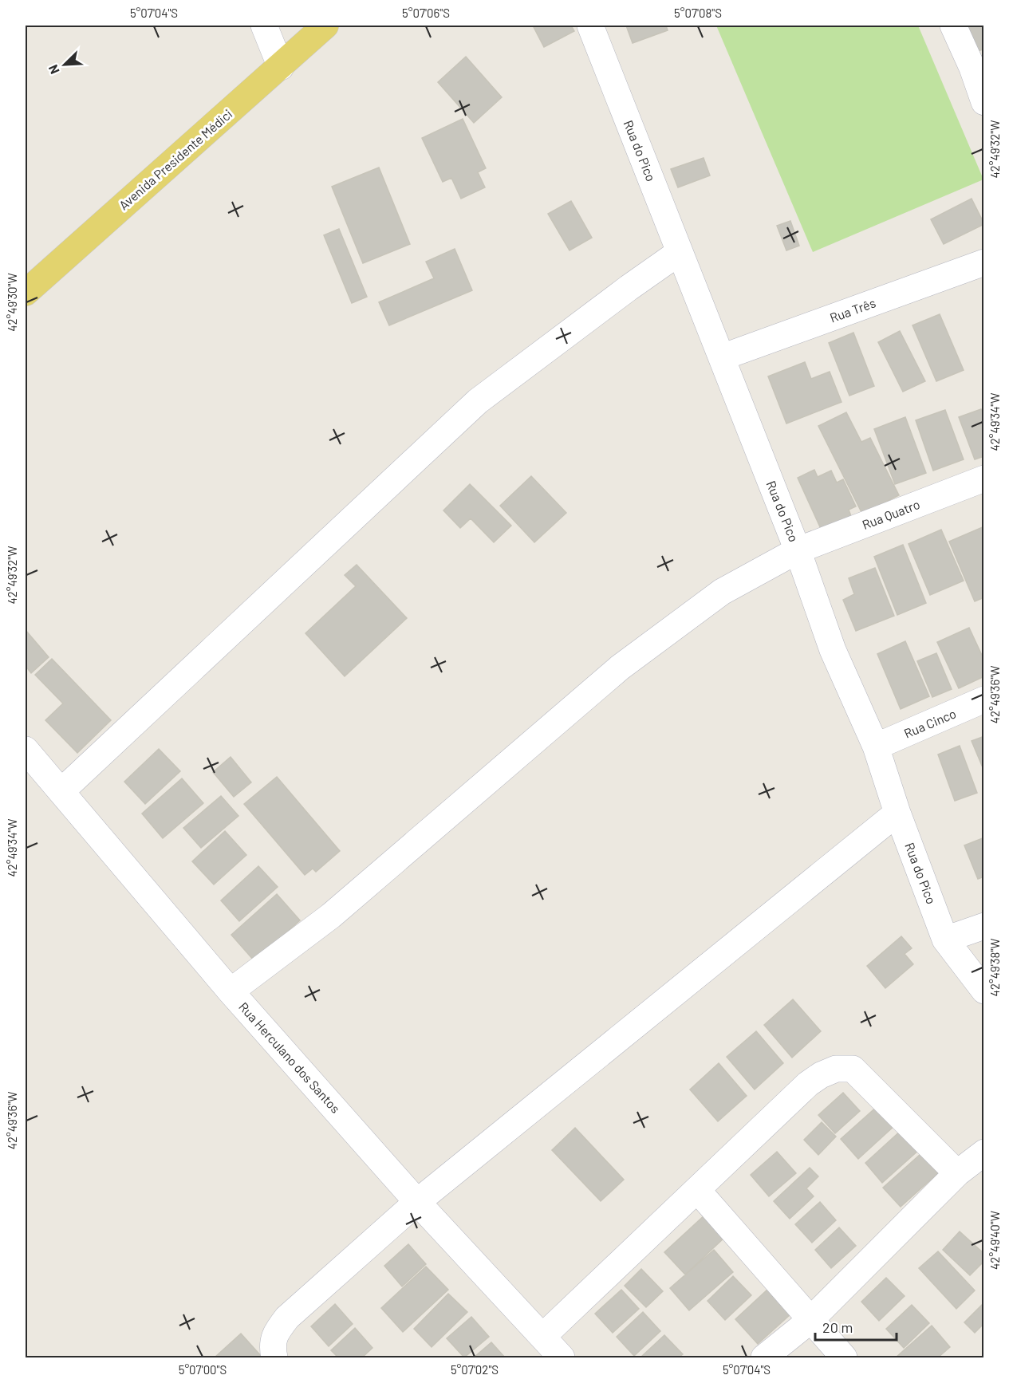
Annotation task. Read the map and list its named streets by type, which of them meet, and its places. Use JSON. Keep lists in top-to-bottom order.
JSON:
{
  "streets": {
    "main road": ["Avenida Presidente Médici"],
    "street": [
      "Rua do Pico",
      "Rua Três",
      "Rua Quatro",
      "Rua Cinco",
      "Rua Herculano dos Santos"
    ]
  },
  "crossings": [
    ["Rua do Pico", "Rua Três"],
    ["Rua do Pico", "Rua Quatro"],
    ["Rua do Pico", "Rua Cinco"],
    ["Rua Quatro", "Rua Herculano dos Santos"]
  ],
  "scale_bar": "20 m",
  "north": "bottom left",
  "coordinates": [
    "5°07'04\"S",
    "5°07'06\"S",
    "5°07'08\"S",
    "42°49'32\"W",
    "42°49'30\"W",
    "42°49'34\"W",
    "42°49'36\"W",
    "42°49'38\"W",
    "42°49'40\"W",
    "5°07'00\"S",
    "5°07'02\"S"
  ]
}
